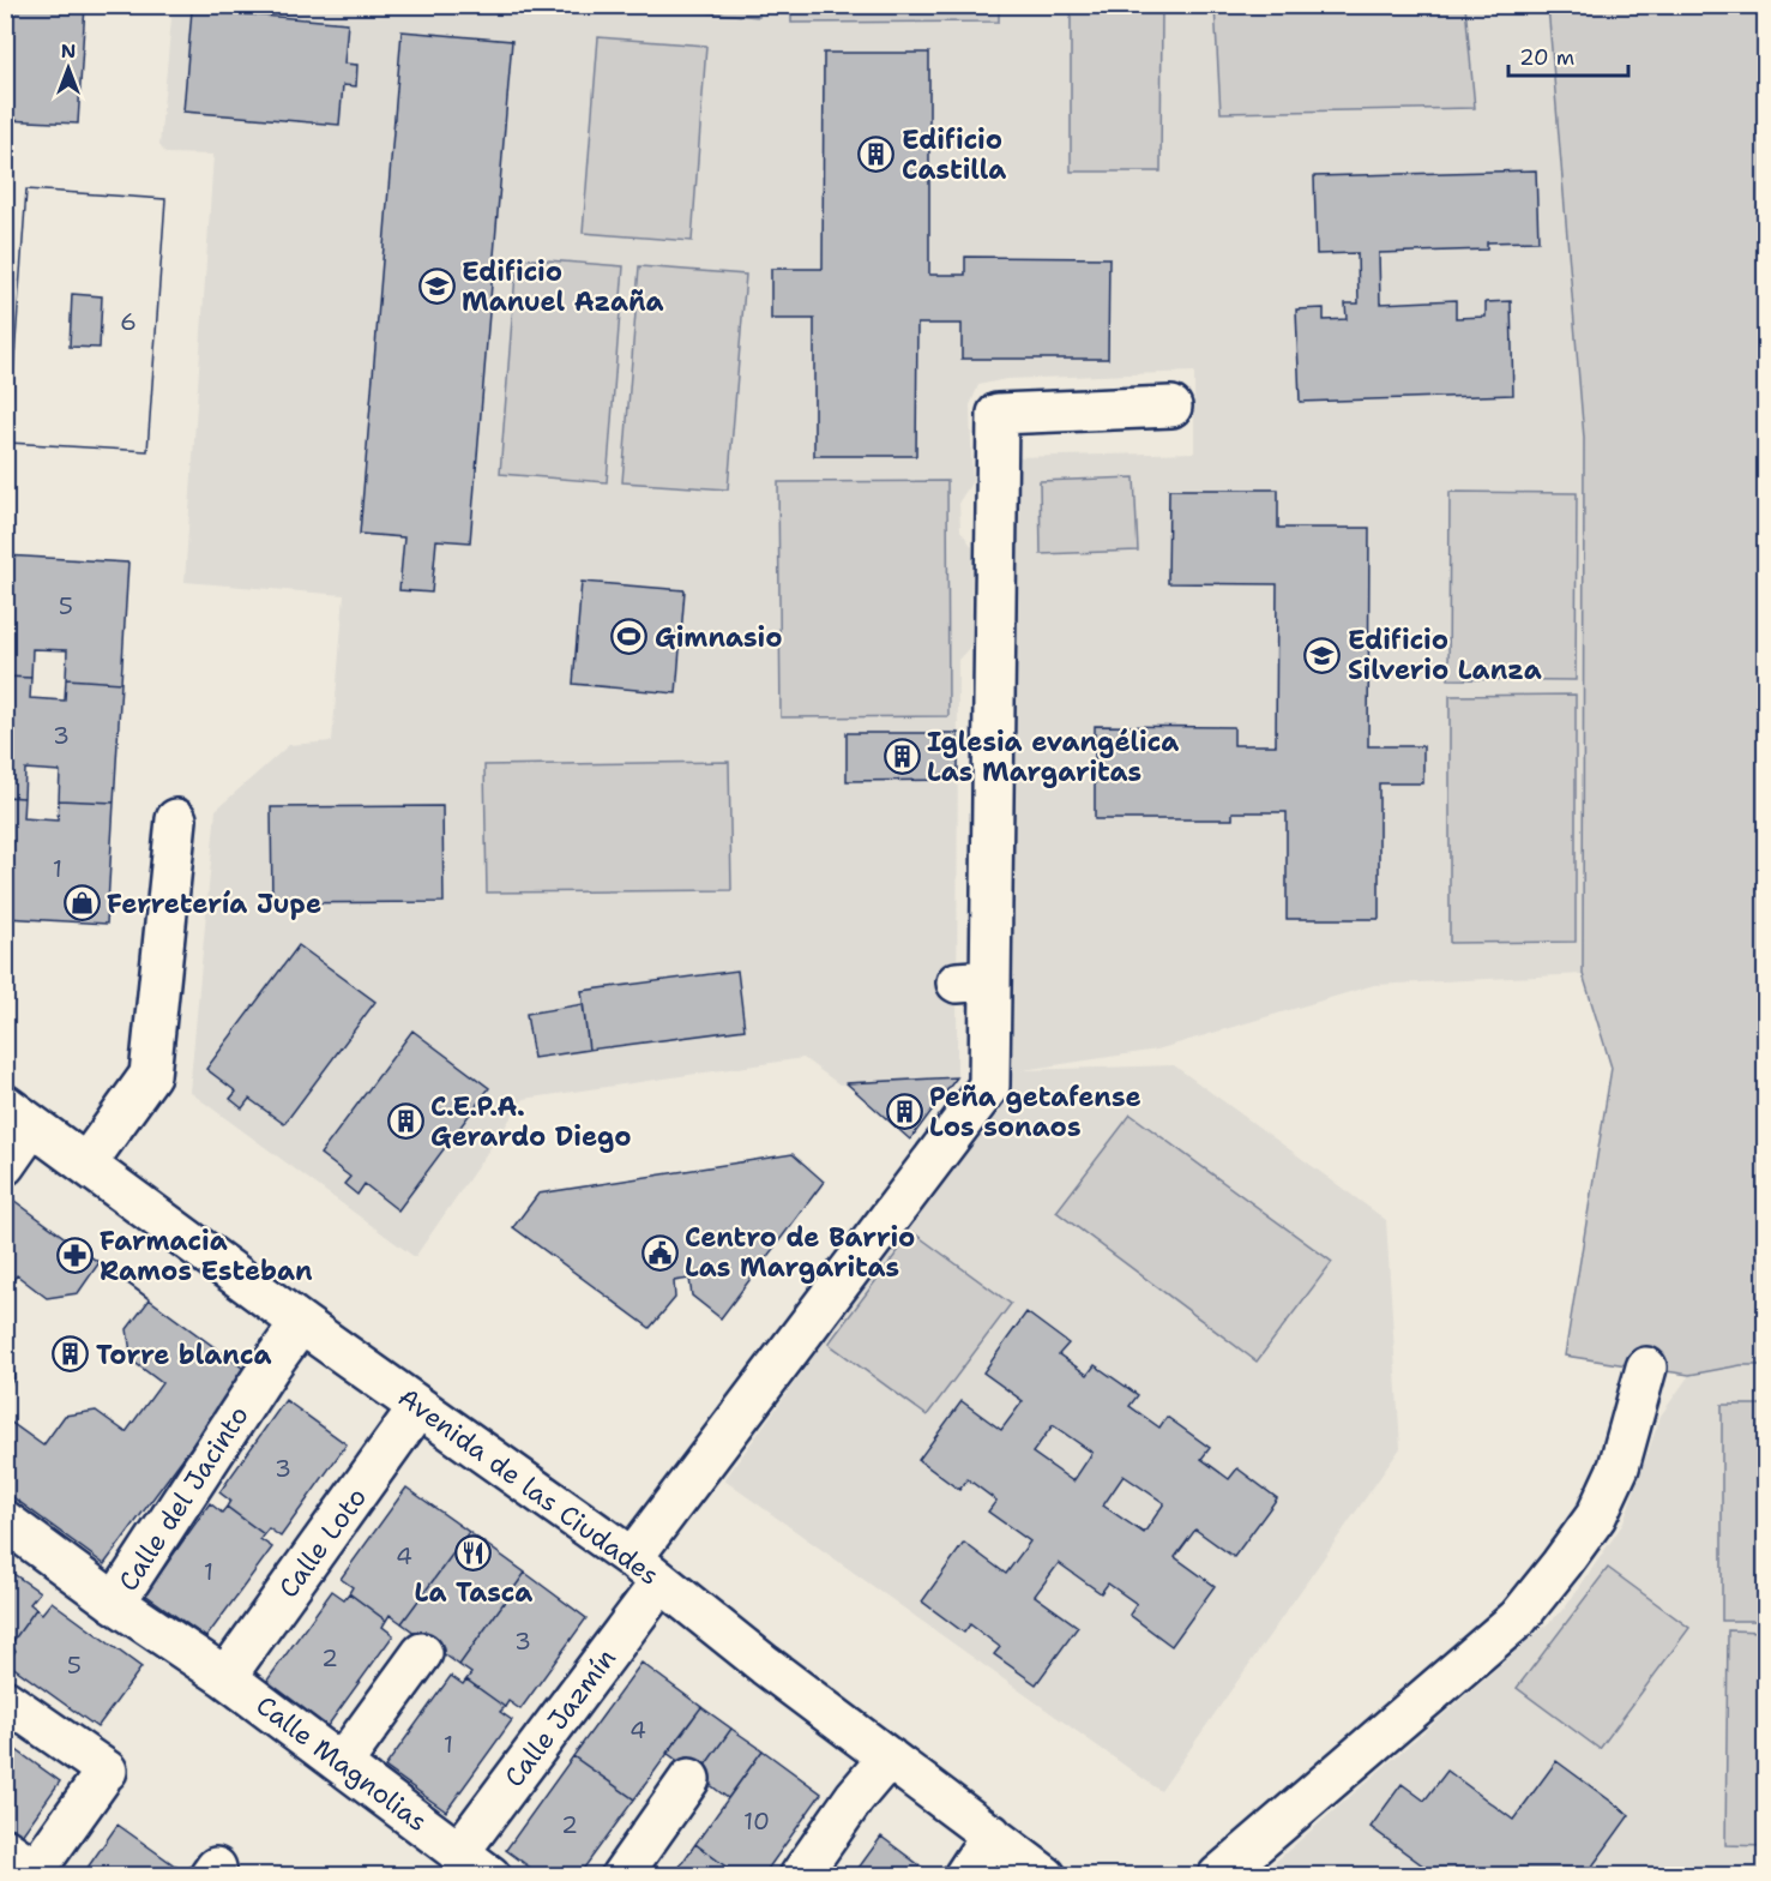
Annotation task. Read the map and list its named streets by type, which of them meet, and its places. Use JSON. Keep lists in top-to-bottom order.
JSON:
{
  "streets": {
    "street": [
      "Avenida de las Ciudades",
      "Calle del Jacinto",
      "Calle Loto",
      "Calle Jazmín",
      "Calle Magnolias"
    ]
  },
  "crossings": [
    ["Avenida de las Ciudades", "Calle del Jacinto"],
    ["Avenida de las Ciudades", "Calle Loto"],
    ["Avenida de las Ciudades", "Calle Jazmín"],
    ["Calle del Jacinto", "Calle Magnolias"],
    ["Calle Loto", "Calle Magnolias"],
    ["Calle Jazmín", "Calle Magnolias"]
  ],
  "places": {
    "building": [
      "Edificio Castilla",
      "Iglesia evangélica Las Margaritas",
      "Peña getafense Los sonaos",
      "C.E.P.A. Gerardo Diego",
      "Torre blanca"
    ],
    "school or university": ["Edificio Manuel Azaña", "Edificio Silverio Lanza"],
    "sports": ["Gimnasio"],
    "shop": ["Ferretería Jupe"],
    "public building": ["Centro de Barrio Las Margaritas"],
    "pharmacy": ["Farmacia Ramos Esteban"],
    "restaurant": ["La Tasca"]
  },
  "house_numbers": [
    "6",
    "5",
    "3",
    "1",
    "3",
    "4",
    "1",
    "3",
    "2",
    "5",
    "4",
    "1",
    "10",
    "2"
  ],
  "scale_bar": "20 m",
  "north": "top"
}
